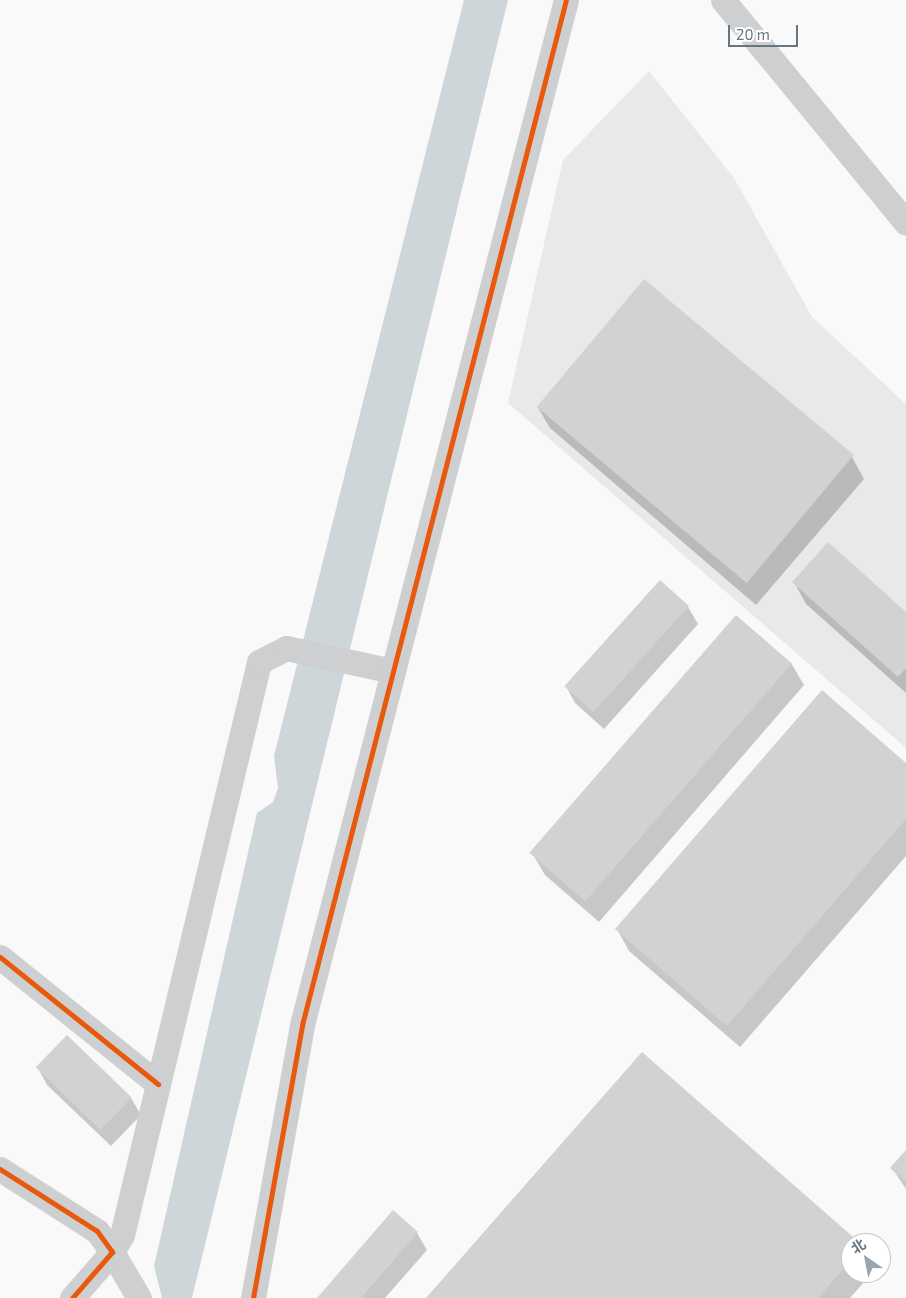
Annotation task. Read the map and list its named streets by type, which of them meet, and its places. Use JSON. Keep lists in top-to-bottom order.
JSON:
{
  "scale_bar": "20 m",
  "north": "top left"
}
